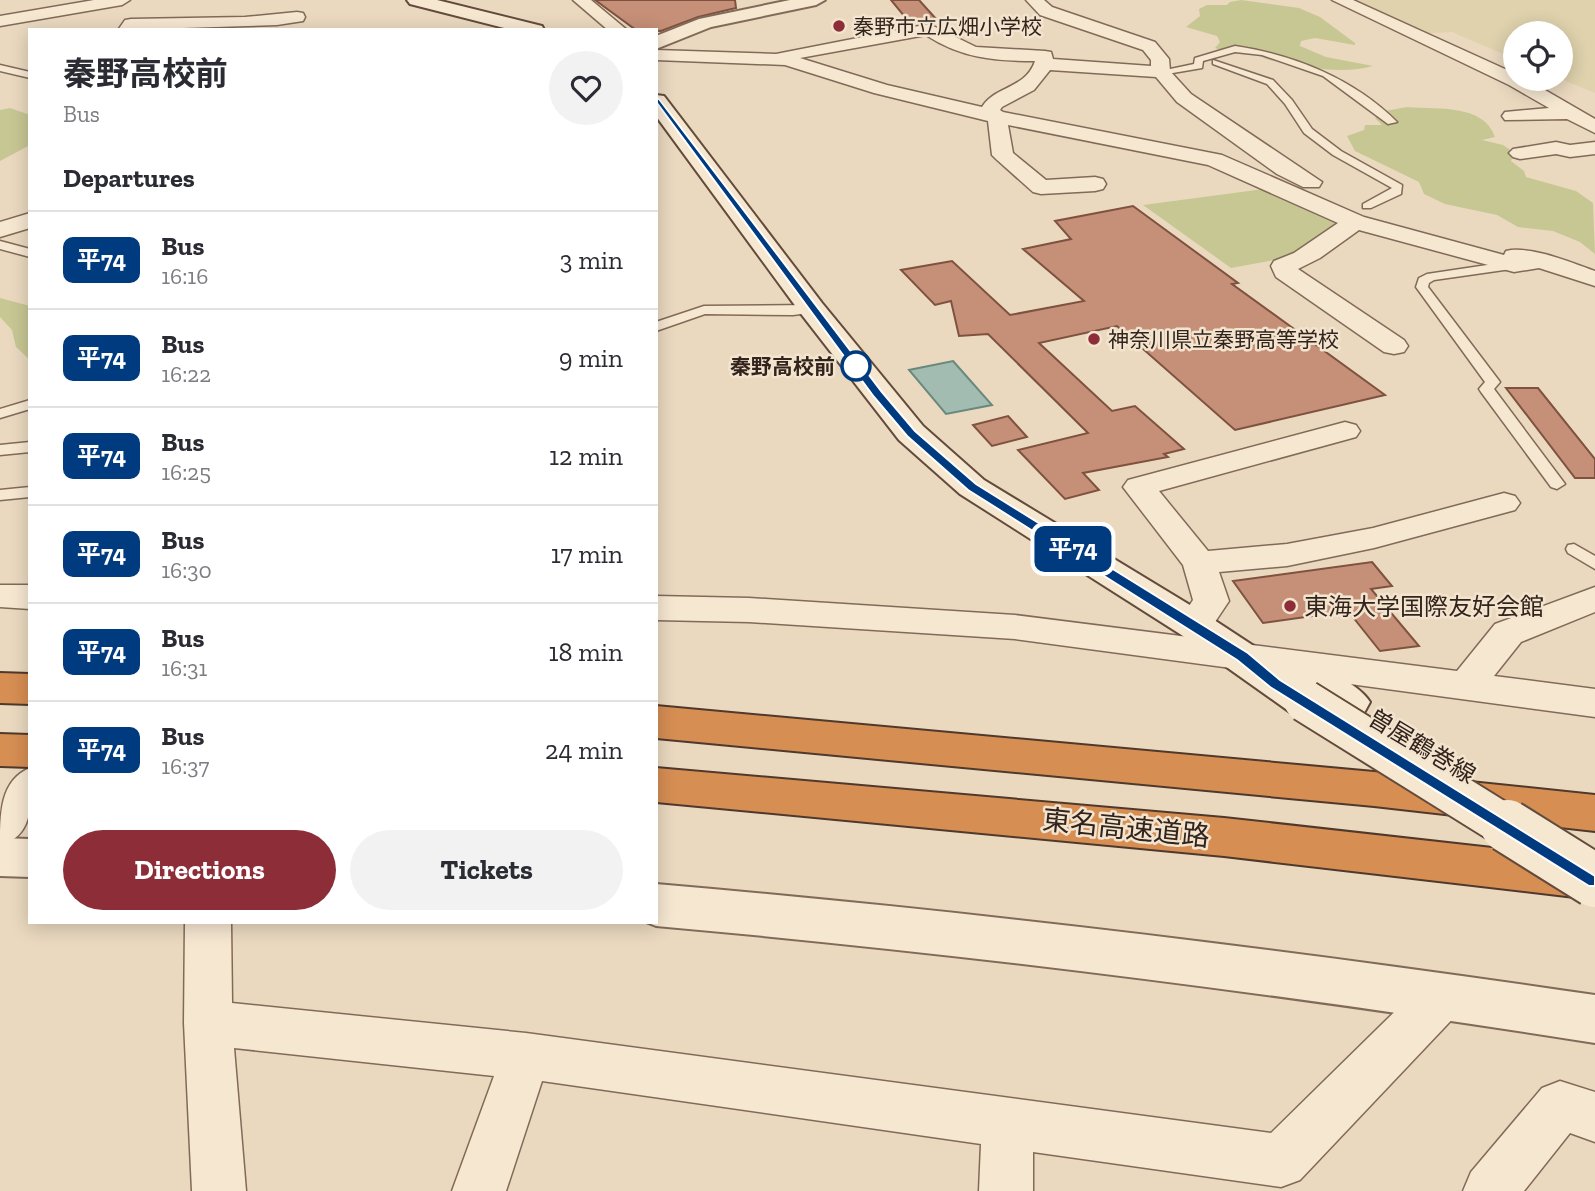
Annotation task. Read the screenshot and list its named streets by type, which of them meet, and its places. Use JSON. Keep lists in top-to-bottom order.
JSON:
{
  "streets": {
    "highway": ["東名高速道路"],
    "main road": ["曽屋鶴巻線"]
  },
  "crossings": [
    ["曽屋鶴巻線", "東名高速道路"]
  ],
  "places": [
    "秦野市立広畑小学校",
    "神奈川県立秦野高等学校",
    "秦野高校前",
    "東海大学国際友好会館"
  ],
  "lines": ["bus line 平74"],
  "page": {
    "on_map": "平74",
    "heading": [
      ["秦野高校前", "Bus"],
      "Departures"
    ],
    "list": [
      {
        "mark": "平74",
        "name": "Bus",
        "note": "16:16",
        "value": "3 min"
      },
      {
        "mark": "平74",
        "name": "Bus",
        "note": "16:22",
        "value": "9 min"
      },
      {
        "mark": "平74",
        "name": "Bus",
        "note": "16:25",
        "value": "12 min"
      },
      {
        "mark": "平74",
        "name": "Bus",
        "note": "16:30",
        "value": "17 min"
      },
      {
        "mark": "平74",
        "name": "Bus",
        "note": "16:31",
        "value": "18 min"
      },
      {
        "mark": "平74",
        "name": "Bus",
        "note": "16:37",
        "value": "24 min"
      }
    ],
    "buttons": ["Directions", "Tickets"]
  }
}
